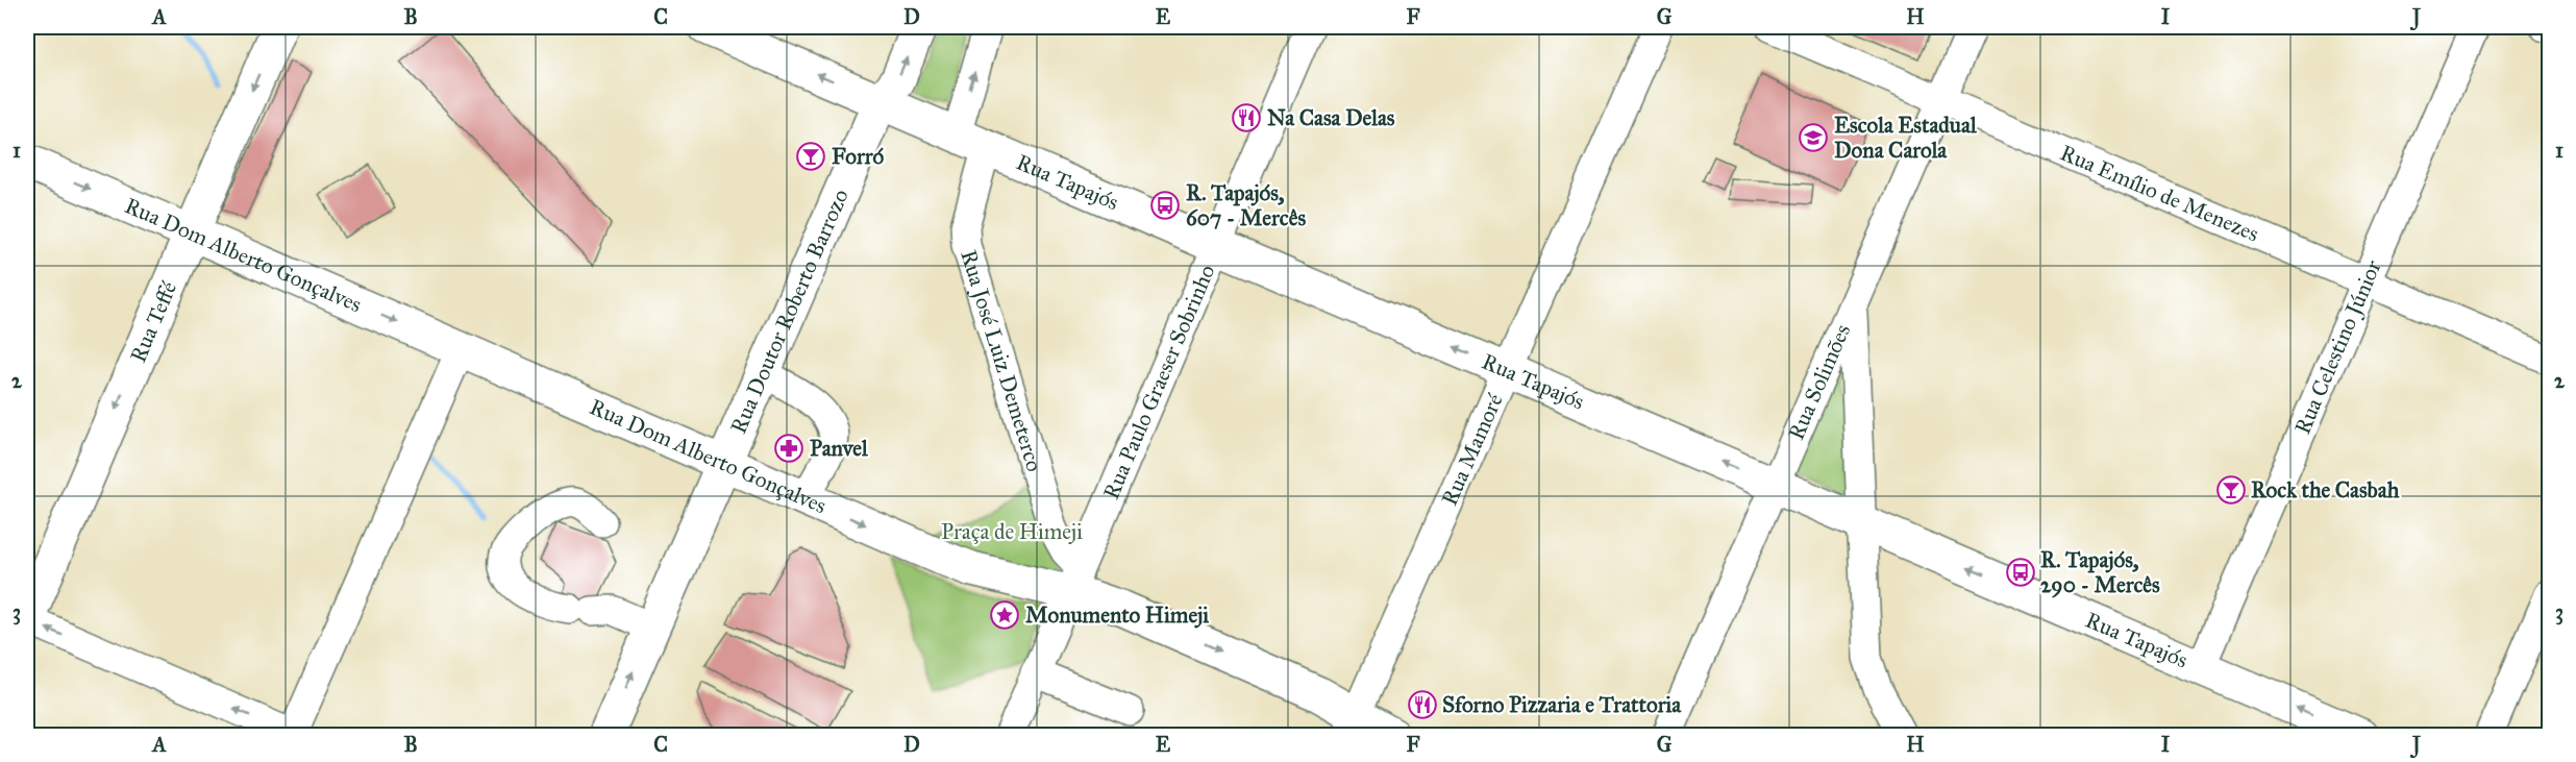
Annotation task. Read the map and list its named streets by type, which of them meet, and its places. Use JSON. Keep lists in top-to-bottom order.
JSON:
{
  "streets": {
    "main road": [
      "Rua Tapajós",
      "Rua Dom Alberto Gonçalves",
      "Rua Doutor Roberto Barrozo",
      "Rua Teffé"
    ],
    "street": [
      "Rua Emílio de Menezes",
      "Rua Celestino Júnior",
      "Rua José Luiz Demeterco",
      "Rua Solimões",
      "Rua Paulo Graeser Sobrinho",
      "Rua Mamoré"
    ]
  },
  "crossings": [
    ["Rua Tapajós", "Rua Doutor Roberto Barrozo"],
    ["Rua Tapajós", "Rua Celestino Júnior"],
    ["Rua Tapajós", "Rua José Luiz Demeterco"],
    ["Rua Tapajós", "Rua Solimões"],
    ["Rua Tapajós", "Rua Paulo Graeser Sobrinho"],
    ["Rua Tapajós", "Rua Mamoré"],
    ["Rua Emílio de Menezes", "Rua Celestino Júnior"],
    ["Rua Emílio de Menezes", "Rua Solimões"],
    ["Rua Dom Alberto Gonçalves", "Rua Doutor Roberto Barrozo"],
    ["Rua Dom Alberto Gonçalves", "Rua Teffé"],
    ["Rua Dom Alberto Gonçalves", "Rua José Luiz Demeterco"],
    ["Rua Dom Alberto Gonçalves", "Rua Paulo Graeser Sobrinho"],
    ["Rua Dom Alberto Gonçalves", "Rua Mamoré"],
    ["Rua José Luiz Demeterco", "Rua Paulo Graeser Sobrinho"]
  ],
  "one_way": ["Rua Tapajós", "Rua Dom Alberto Gonçalves", "Rua Teffé"],
  "parks": ["Praça de Himeji"],
  "places": {
    "restaurant": ["Na Casa Delas", "Sforno Pizzaria e Trattoria"],
    "school or university": ["Escola Estadual Dona Carola"],
    "bar": ["Forró", "Rock the Casbah"],
    "bus stop": ["R. Tapajós, 607 - Mercês", "R. Tapajós, 290 - Mercês"],
    "pharmacy": ["Panvel"],
    "place": ["Monumento Himeji"]
  },
  "grid": {
    "columns": [
      "A",
      "B",
      "C",
      "D",
      "E",
      "F",
      "G",
      "H",
      "I",
      "J"
    ],
    "rows": ["1", "2", "3"]
  }
}
